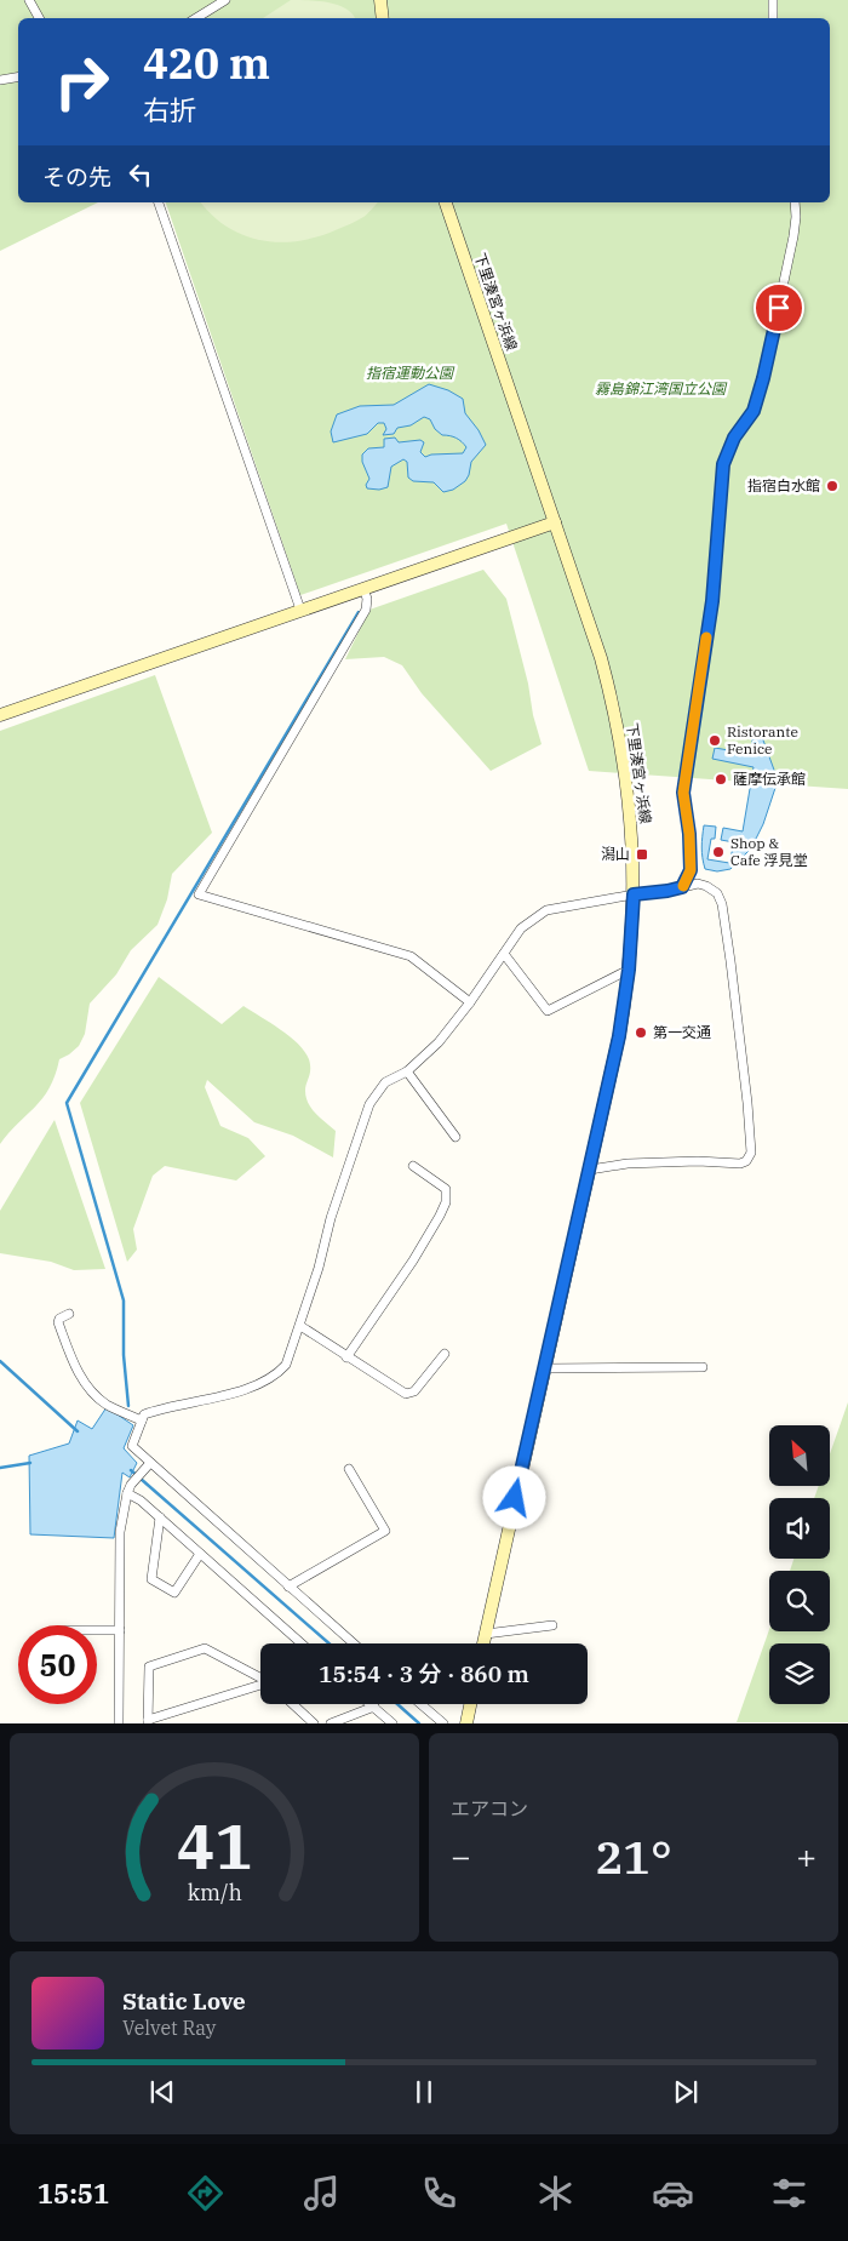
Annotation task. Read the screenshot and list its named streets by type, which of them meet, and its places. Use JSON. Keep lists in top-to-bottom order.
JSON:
{
  "streets": {
    "main road": ["下里湊宮ヶ浜線"]
  },
  "parks": ["指宿運動公園", "霧島錦江湾国立公園"],
  "places": {
    "other": [
      "指宿白水館",
      "Ristorante Fenice",
      "薩摩伝承館",
      "Shop & Cafe 浮見堂",
      "第一交通"
    ],
    "transit": ["潟山"]
  },
  "north": "top left",
  "page": {
    "turn": ["420 m", "右折"],
    "then": "その先",
    "limit": "50",
    "trip": "15:54 · 3 分 · 860 m",
    "tile": "エアコン",
    "heat": ["−", "21°", "+"],
    "song": ["Static Love", "Velvet Ray"],
    "tabs": "15:51",
    "gauge": ["41", "km/h"]
  }
}
